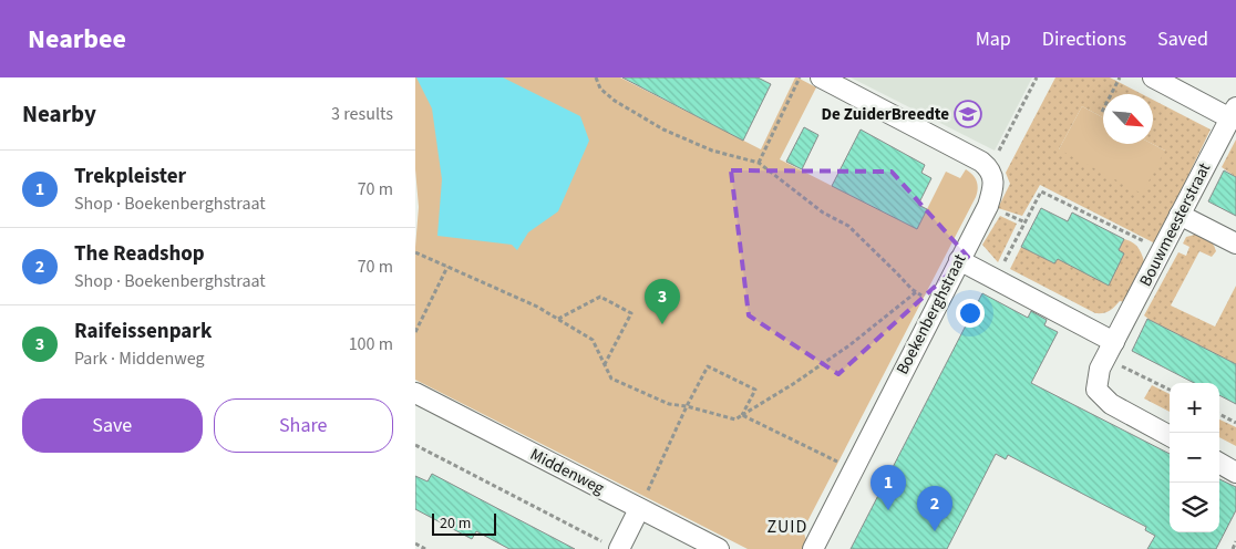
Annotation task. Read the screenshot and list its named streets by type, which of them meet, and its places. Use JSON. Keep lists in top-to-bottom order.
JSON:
{
  "streets": {
    "street": ["Bouwmeesterstraat", "Boekenberghstraat", "Middenweg"]
  },
  "districts": ["ZUID"],
  "places": {
    "school or university": ["De ZuiderBreedte"]
  },
  "scale_bar": "20 m",
  "north": "bottom right",
  "page": {
    "header": "Nearbee",
    "nav": ["Map", "Directions", "Saved"],
    "heading": ["Nearby", "3 results"],
    "list": [
      {
        "mark": "1",
        "name": "Trekpleister",
        "note": "Shop · Boekenberghstraat",
        "value": "70 m"
      },
      {
        "mark": "2",
        "name": "The Readshop",
        "note": "Shop · Boekenberghstraat",
        "value": "70 m"
      },
      {
        "mark": "3",
        "name": "Raifeissenpark",
        "note": "Park · Middenweg",
        "value": "100 m"
      }
    ],
    "pins": ["3", "1", "2"],
    "buttons": ["Save", "Share"],
    "map_buttons": ["+", "−"],
    "scale": "20 m"
  }
}
